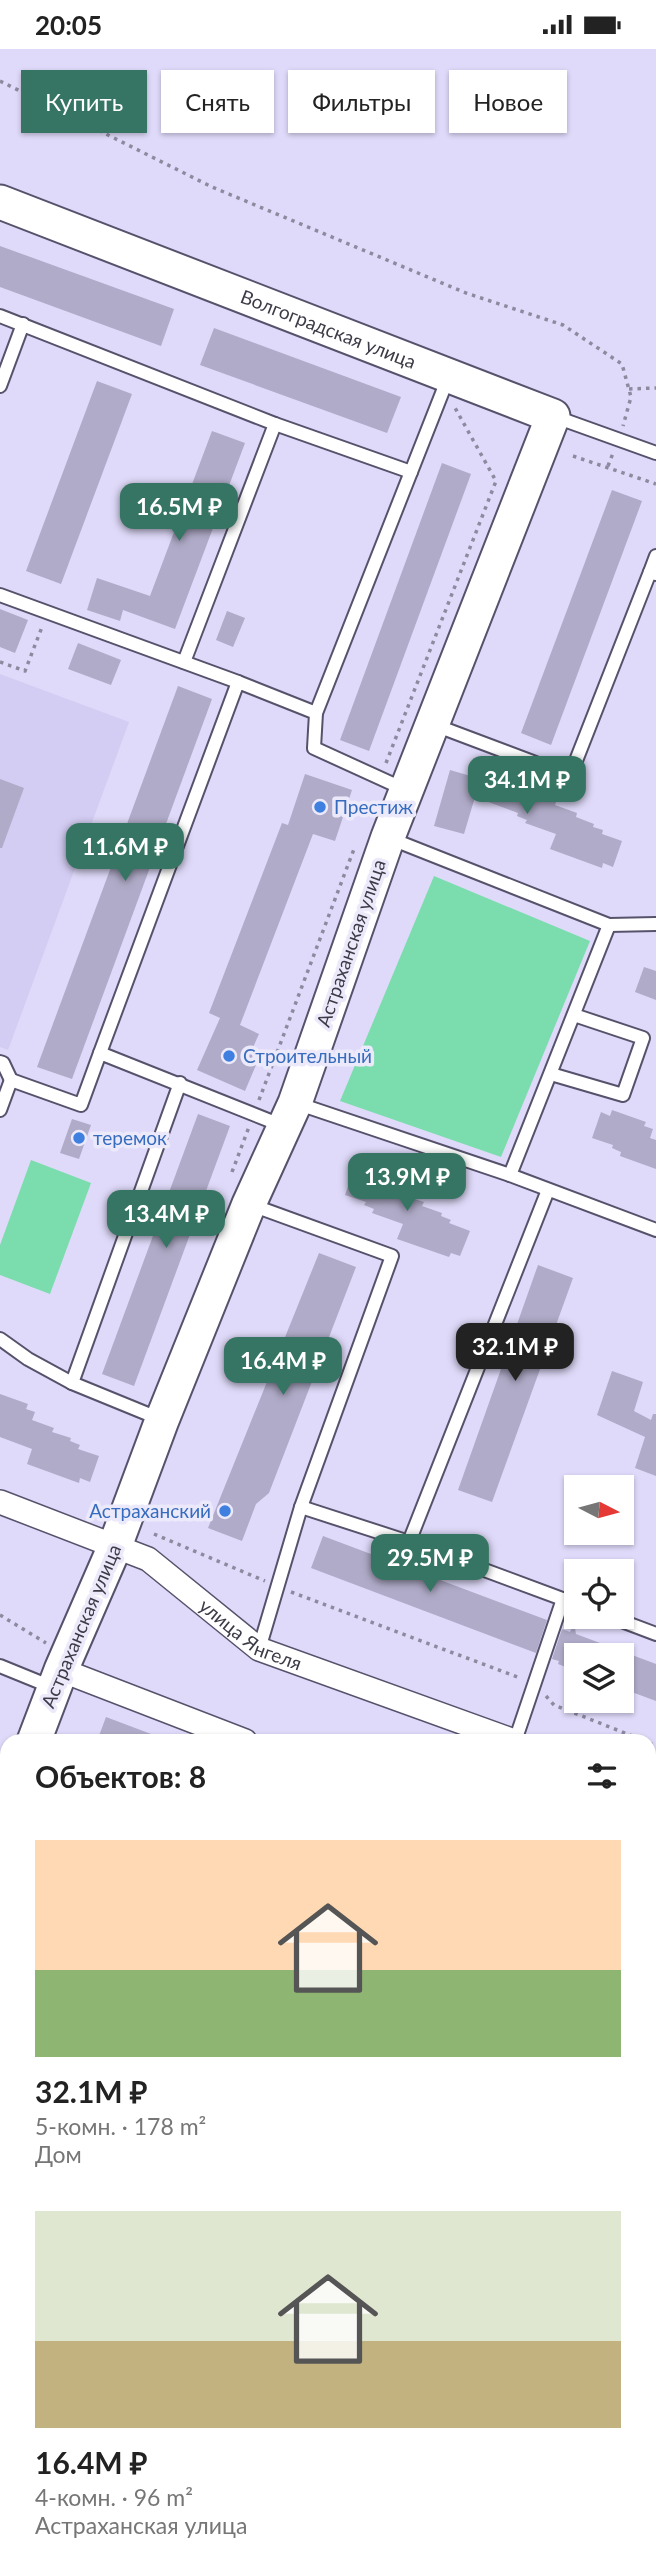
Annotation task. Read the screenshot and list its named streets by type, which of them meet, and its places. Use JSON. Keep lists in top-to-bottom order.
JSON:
{
  "streets": {
    "street": ["Волгоградская улица", "Астраханская улица", "улица Янгеля"]
  },
  "crossings": [
    ["Волгоградская улица", "Астраханская улица"],
    ["Астраханская улица", "улица Янгеля"]
  ],
  "places": [
    "Престиж",
    "Строительный",
    "теремок",
    "Астраханский"
  ],
  "north": "right",
  "page": {
    "status": "20:05",
    "chip": [
      "Купить",
      "Снять",
      "Фильтры",
      "Новое"
    ],
    "price": [
      "16.5M ₽",
      "34.1M ₽",
      "11.6M ₽",
      "13.9M ₽",
      "13.4M ₽",
      "32.1M ₽",
      "16.4M ₽",
      "29.5M ₽"
    ],
    "heading": "Объектов: 8",
    "list": [
      {
        "name": "32.1M ₽",
        "note": "5-комн. · 178 m² · Дом"
      },
      {
        "name": "16.4M ₽",
        "note": "4-комн. · 96 m² · Астраханская улица"
      }
    ]
  }
}
